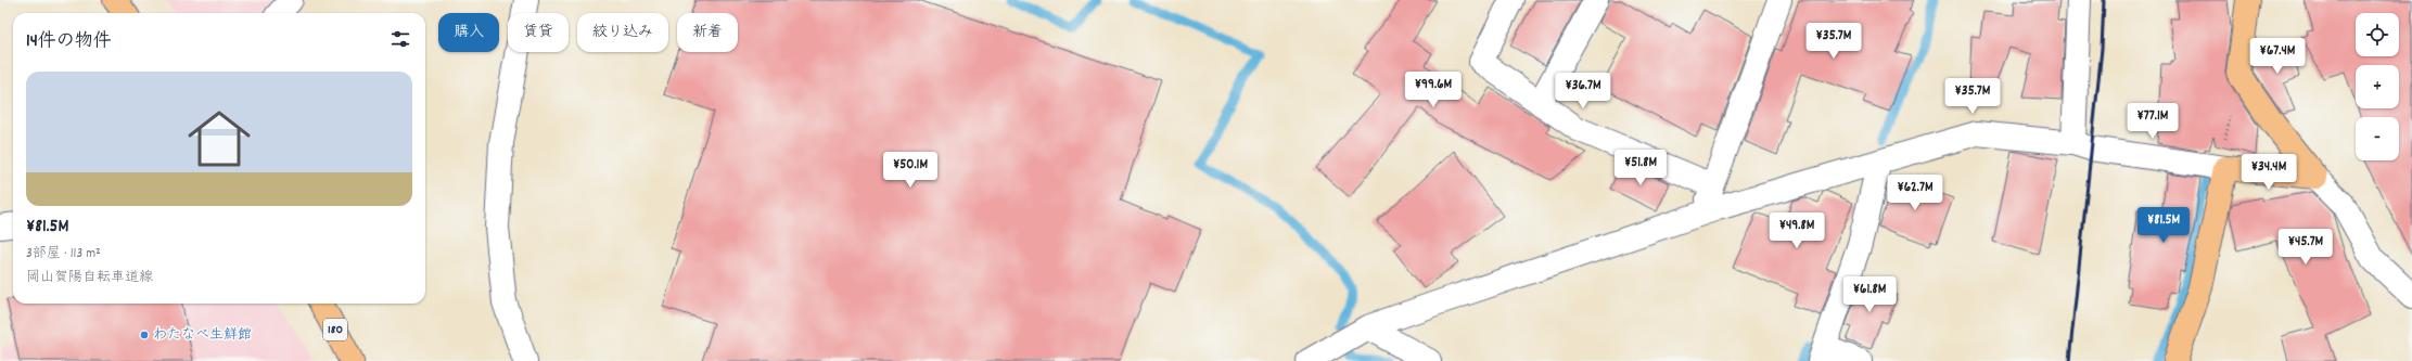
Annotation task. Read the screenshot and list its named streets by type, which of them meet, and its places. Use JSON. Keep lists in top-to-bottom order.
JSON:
{
  "streets": {
    "main road": ["180"]
  },
  "places": ["わたなべ生鮮館"],
  "page": {
    "map_buttons": ["+", "−"],
    "chip": [
      "購入",
      "賃貸",
      "絞り込み",
      "新着"
    ],
    "heading": "14件の物件",
    "price": [
      "¥35.7M",
      "¥67.4M",
      "¥99.6M",
      "¥36.7M",
      "¥35.7M",
      "¥77.1M",
      "¥51.8M",
      "¥50.1M",
      "¥34.4M",
      "¥62.7M",
      "¥81.5M",
      "¥49.8M",
      "¥45.7M",
      "¥61.8M"
    ],
    "list": [
      {
        "name": "¥81.5M",
        "note": "3部屋 · 113 m² · 岡山賀陽自転車道線"
      }
    ]
  }
}
